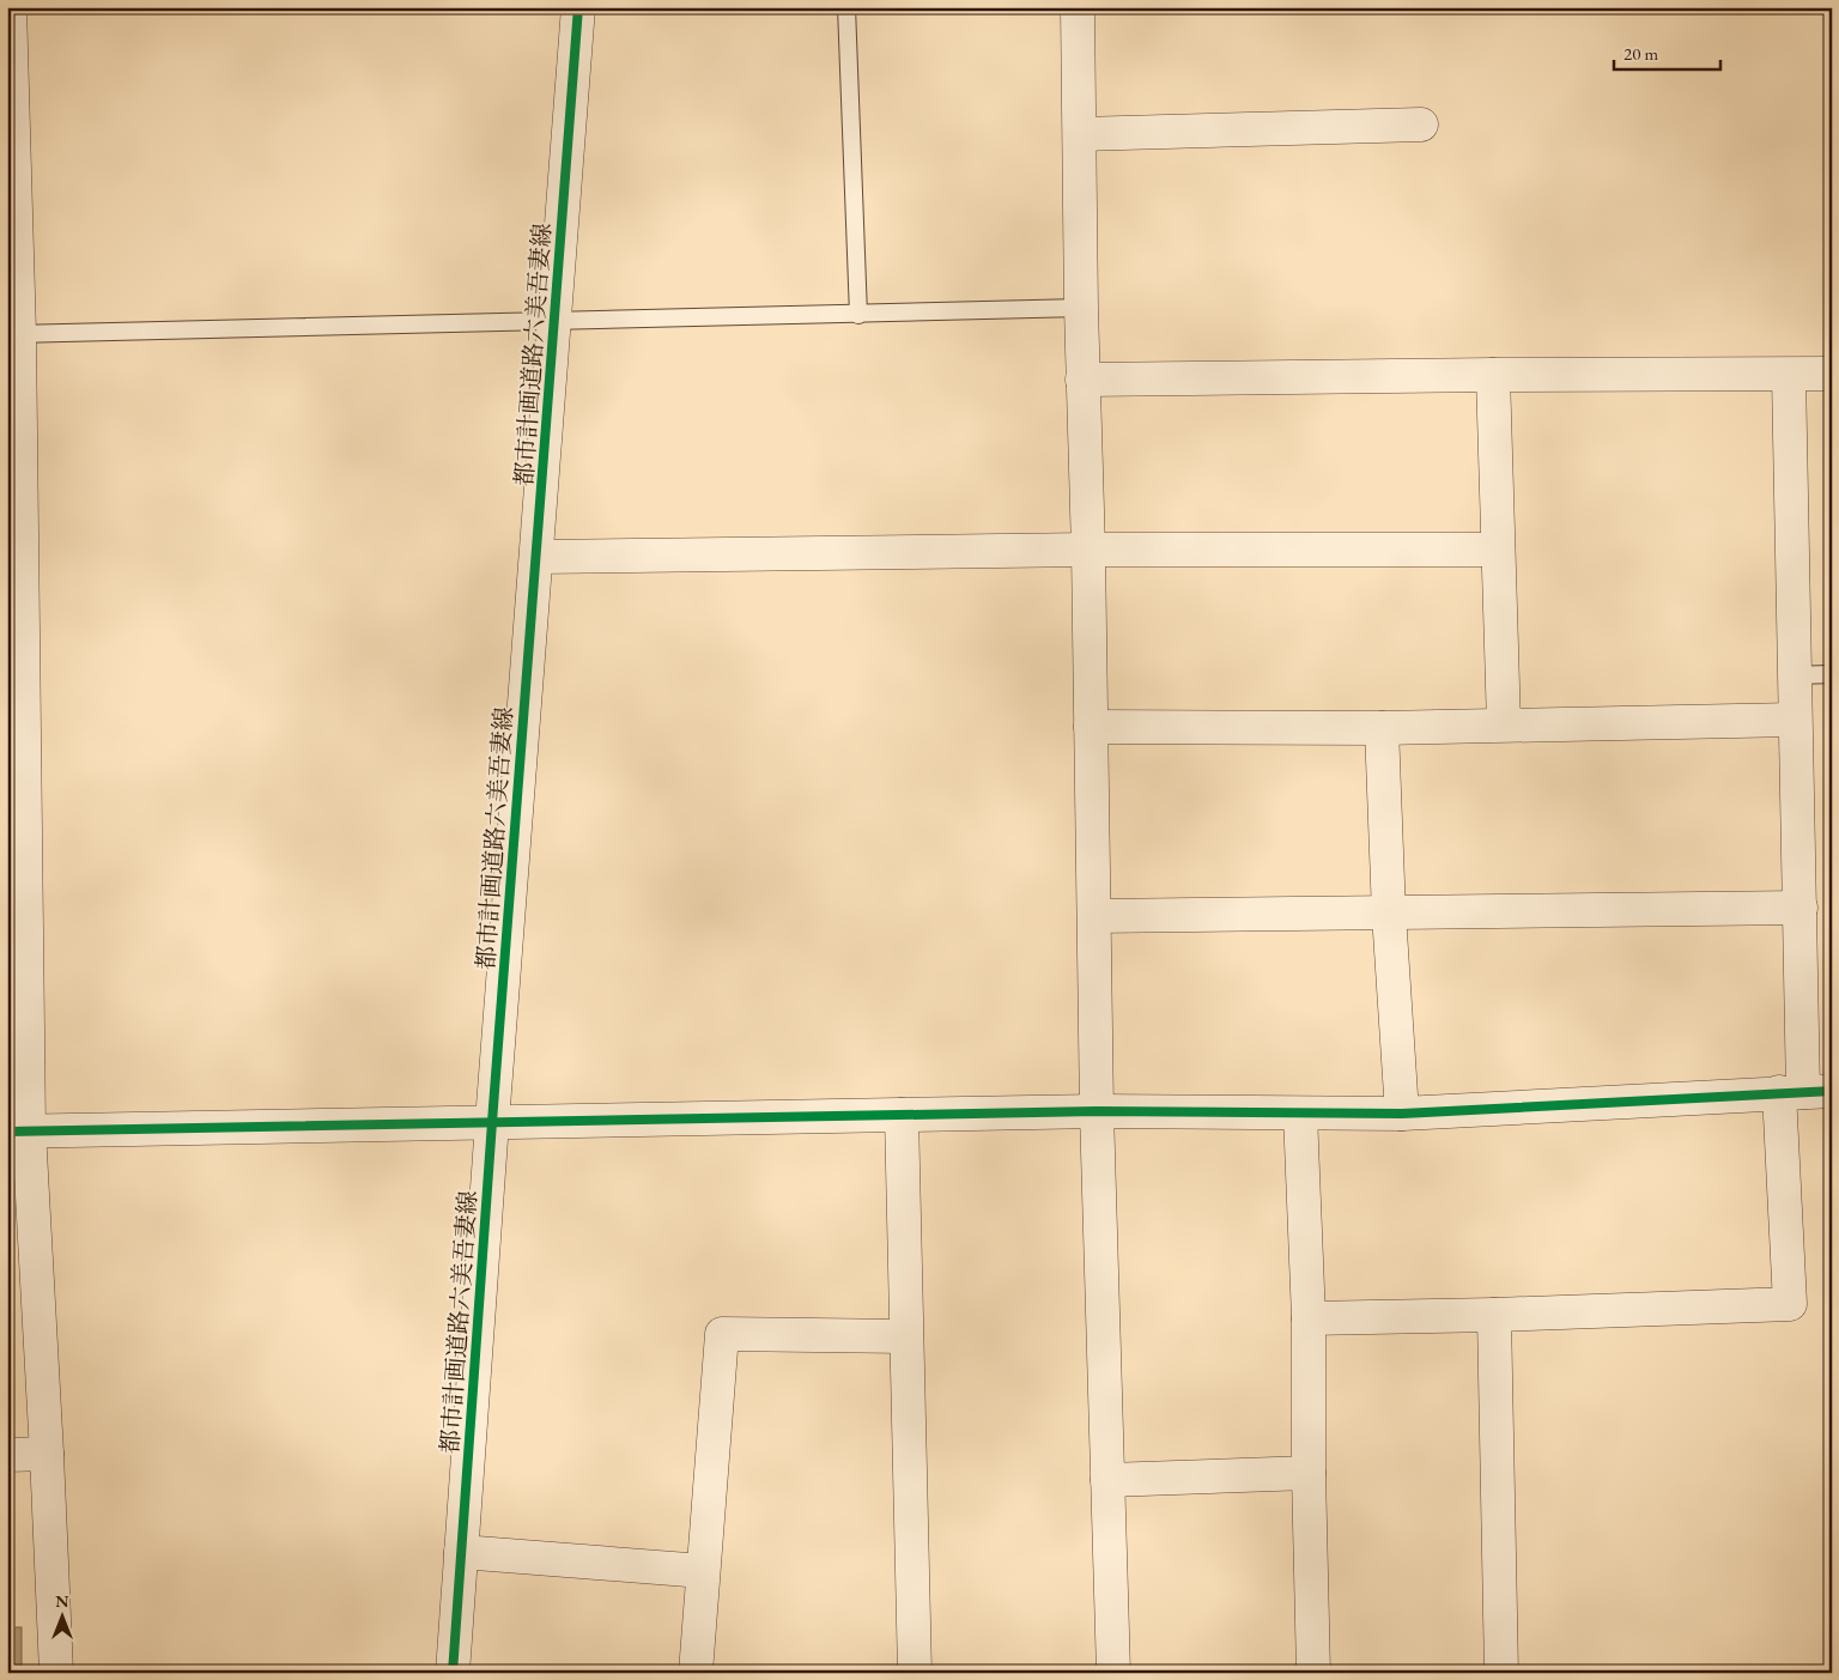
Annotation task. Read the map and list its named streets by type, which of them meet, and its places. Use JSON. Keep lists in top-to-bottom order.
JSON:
{
  "streets": {
    "street": ["都市計画道路六美吾妻線"]
  },
  "scale_bar": "20 m",
  "north": "top"
}
